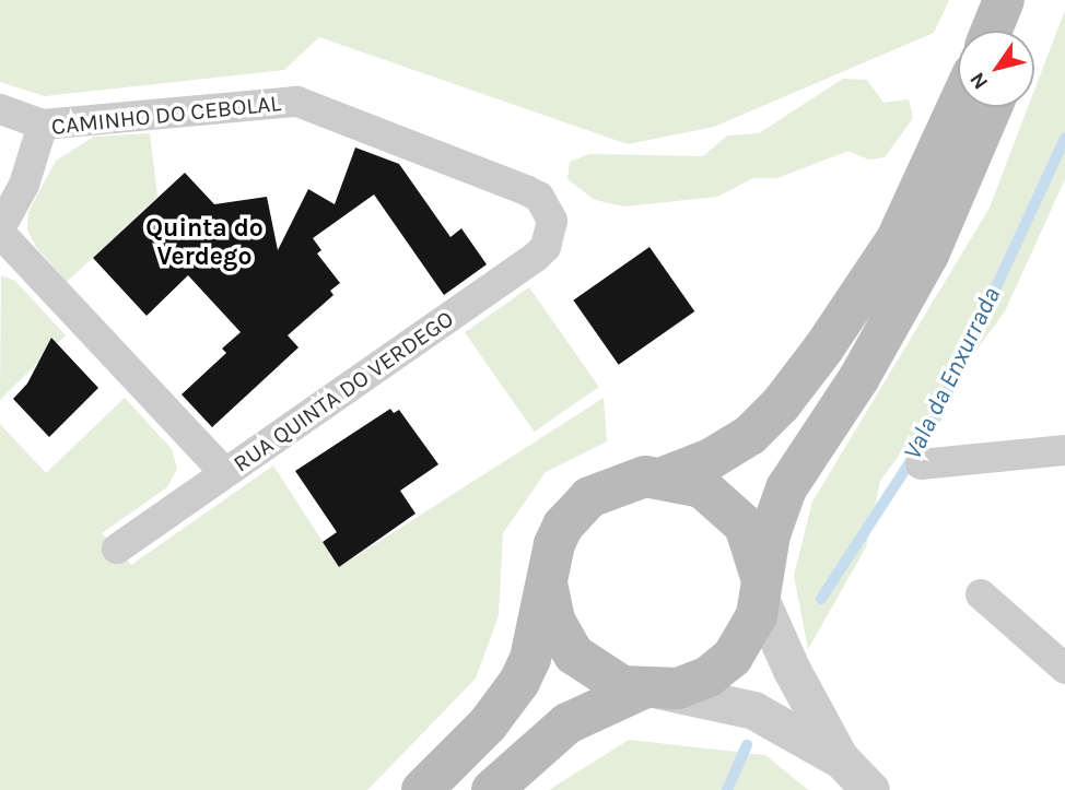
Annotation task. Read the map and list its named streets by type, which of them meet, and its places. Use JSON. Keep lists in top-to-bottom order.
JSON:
{
  "streets": {
    "street": ["CAMINHO DO CEBOLAL", "RUA QUINTA DO VERDEGO"]
  },
  "crossings": [
    ["CAMINHO DO CEBOLAL", "RUA QUINTA DO VERDEGO"]
  ],
  "districts": ["Quinta do Verdego"],
  "water": ["Vala da Enxurrada"],
  "north": "bottom left"
}
